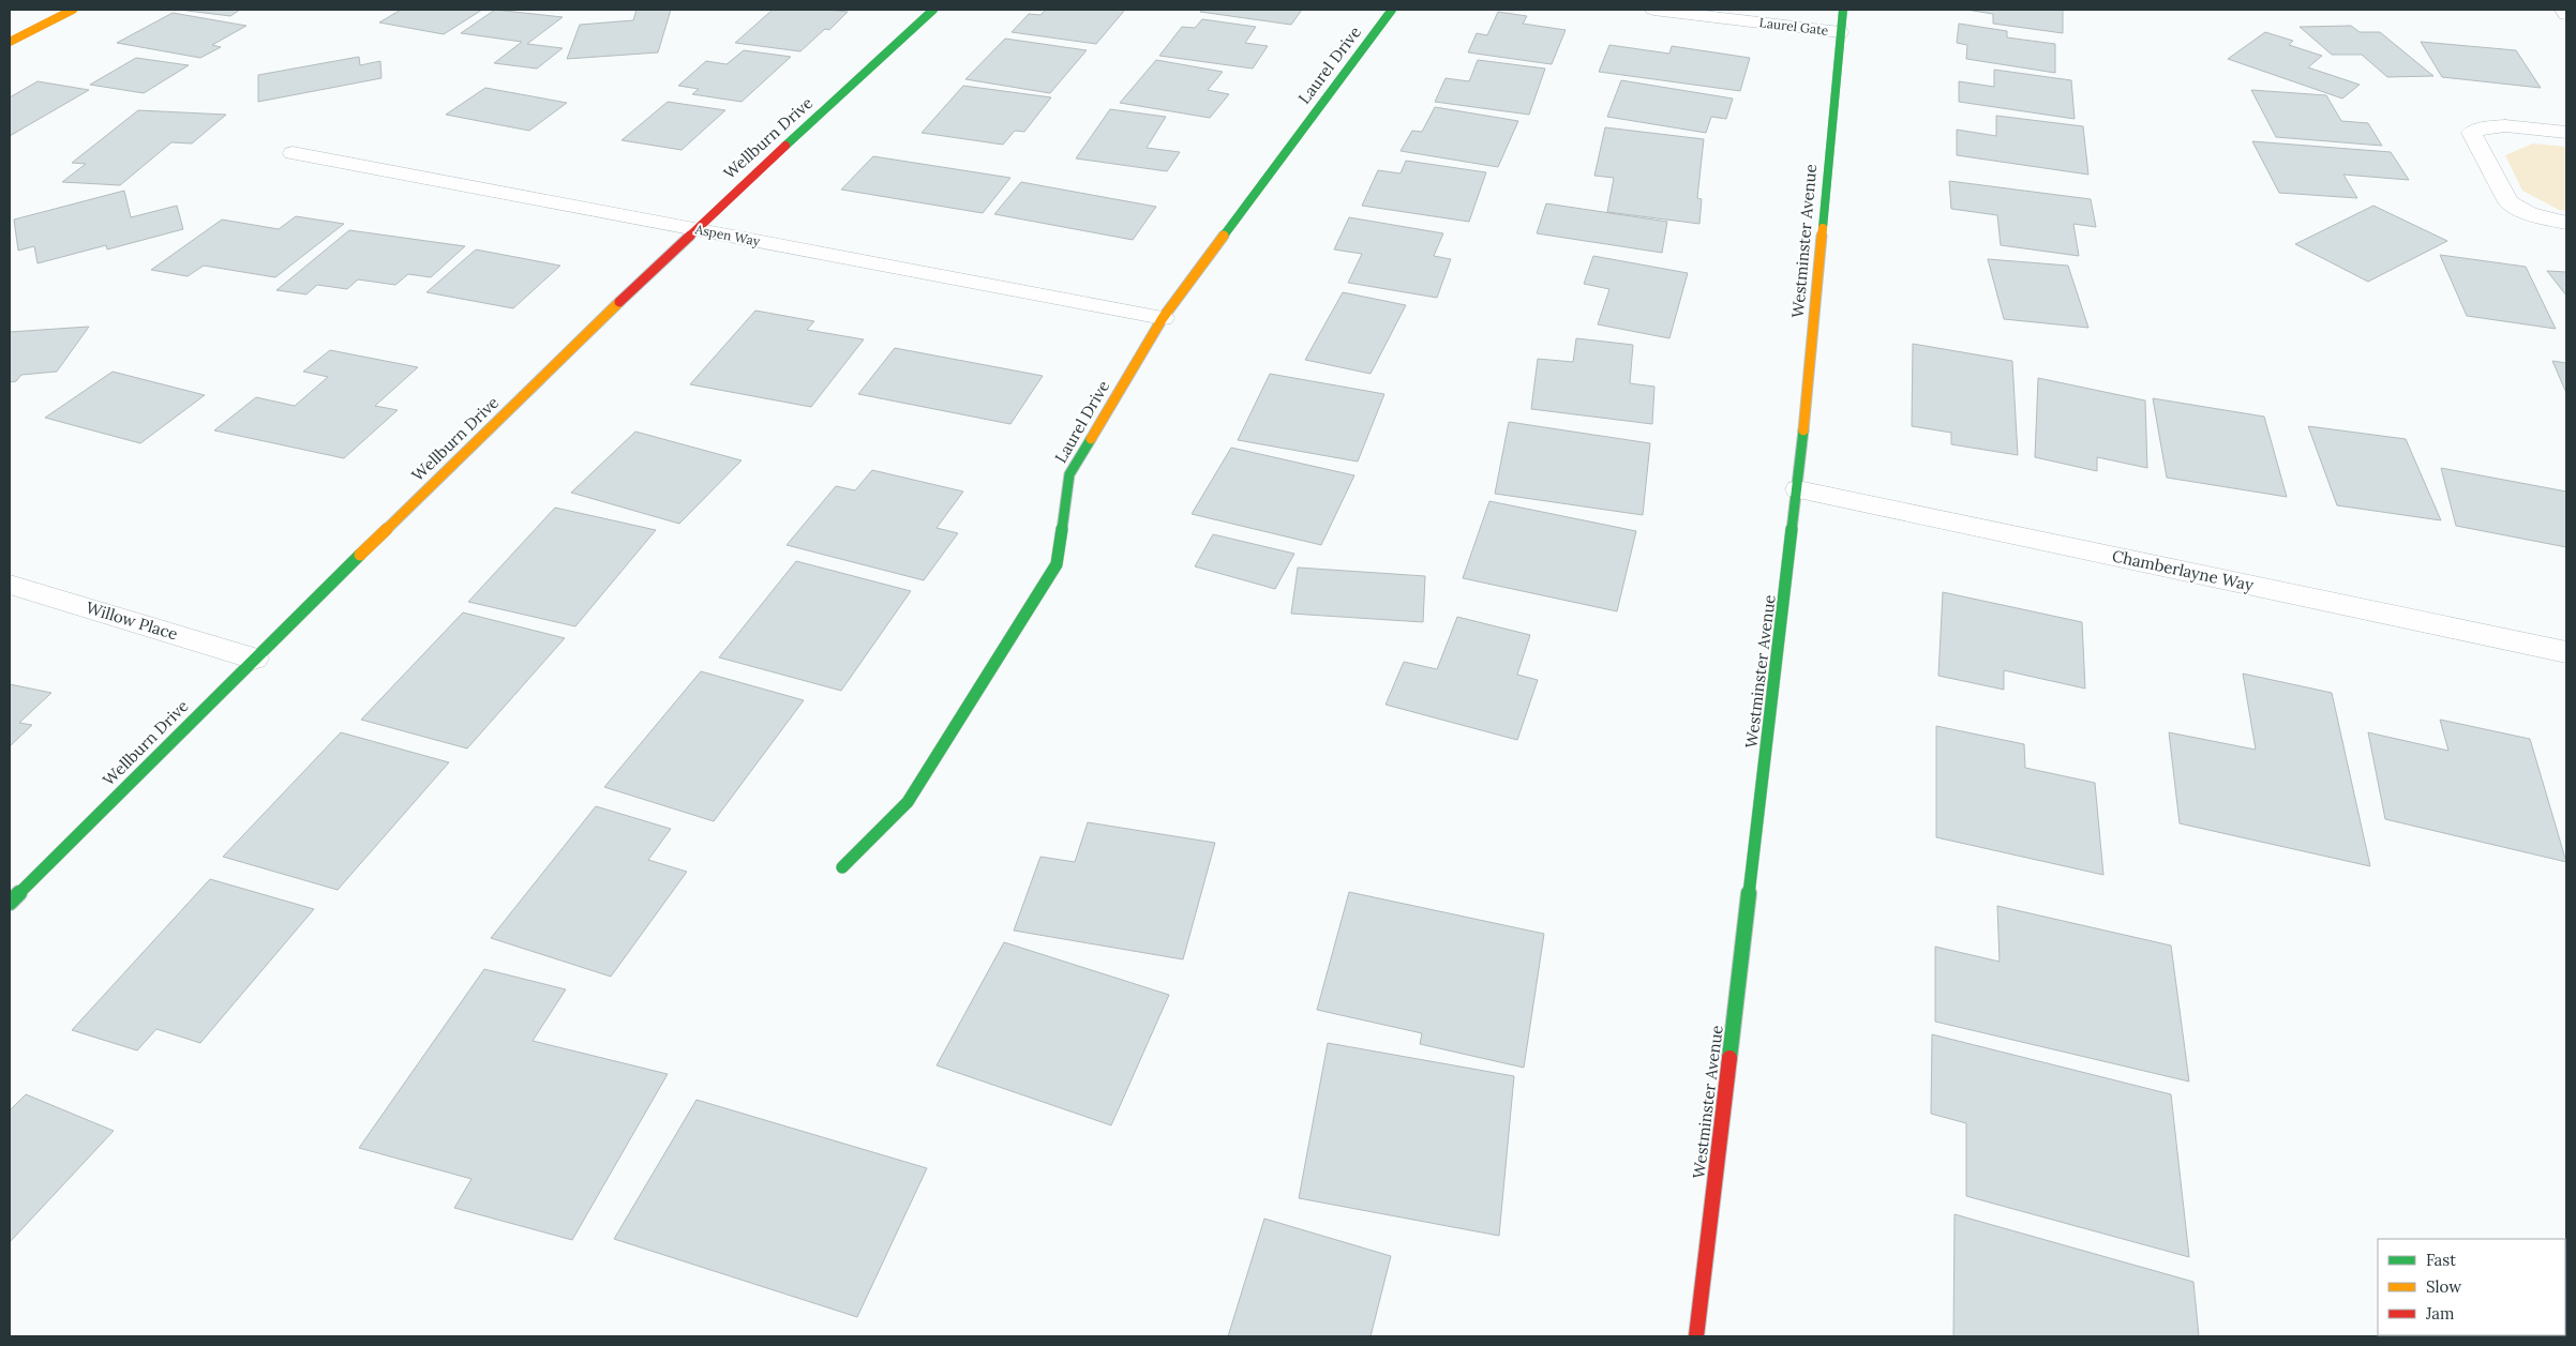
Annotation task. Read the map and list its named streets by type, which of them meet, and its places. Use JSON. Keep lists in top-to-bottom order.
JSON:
{
  "streets": {
    "street": [
      "Laurel Gate",
      "Laurel Drive",
      "Wellburn Drive",
      "Aspen Way",
      "Westminster Avenue",
      "Chamberlayne Way",
      "Willow Place"
    ]
  },
  "crossings": [
    ["Laurel Gate", "Westminster Avenue"],
    ["Laurel Drive", "Aspen Way"],
    ["Wellburn Drive", "Aspen Way"],
    ["Wellburn Drive", "Willow Place"],
    ["Westminster Avenue", "Chamberlayne Way"]
  ],
  "legend": ["Fast", "Slow", "Jam"]
}
